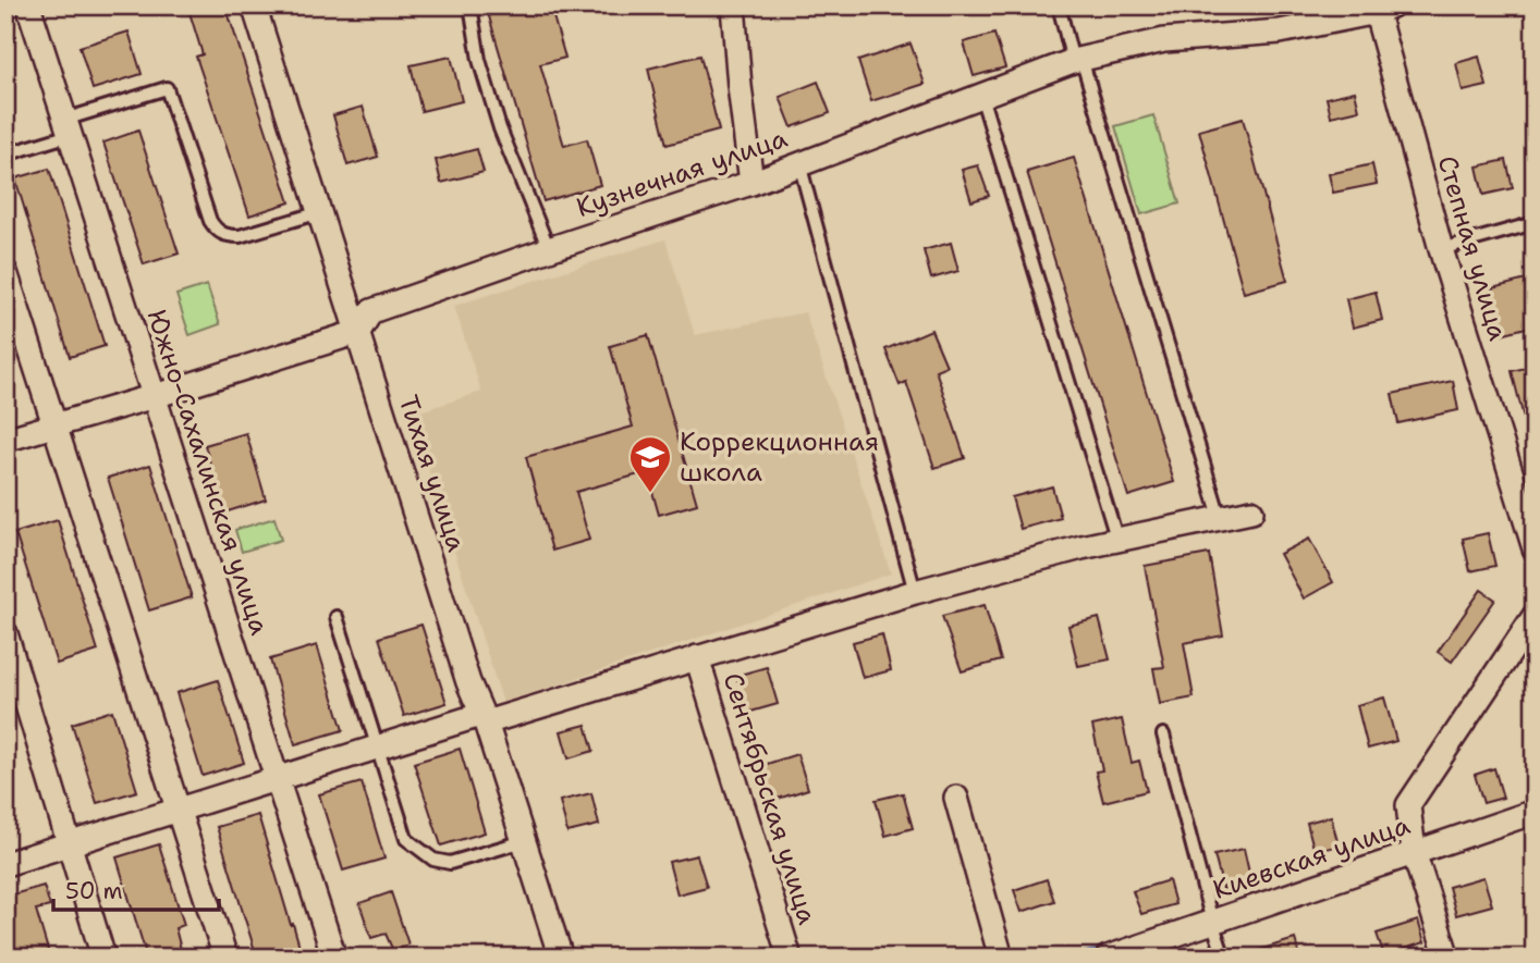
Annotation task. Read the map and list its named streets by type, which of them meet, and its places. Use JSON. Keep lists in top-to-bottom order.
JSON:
{
  "streets": {
    "street": [
      "Кузнечная улица",
      "Степная улица",
      "Южно-Сахалинская улица",
      "Тихая улица",
      "Сентябрьская улица",
      "Киевская улица"
    ]
  },
  "crossings": [
    ["Кузнечная улица", "Степная улица"],
    ["Кузнечная улица", "Южно-Сахалинская улица"],
    ["Кузнечная улица", "Тихая улица"]
  ],
  "places": {
    "school or university": ["Коррекционная школа"]
  },
  "scale_bar": "50 m"
}
